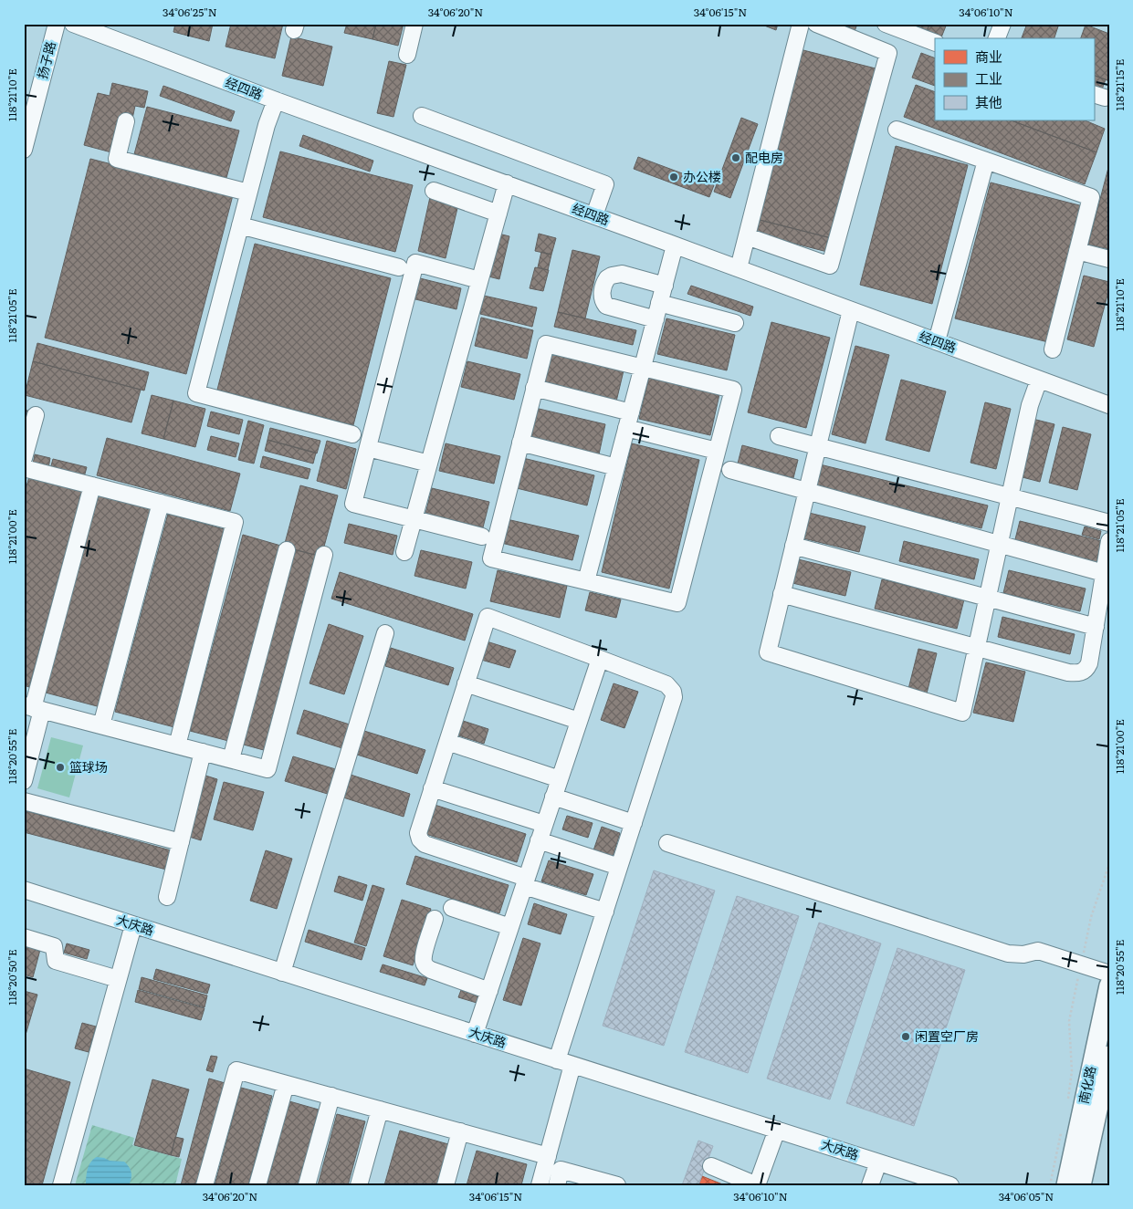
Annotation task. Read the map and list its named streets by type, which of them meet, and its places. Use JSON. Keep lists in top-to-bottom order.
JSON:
{
  "streets": {
    "main road": ["南化路"],
    "street": ["扬子路", "经四路", "大庆路"]
  },
  "places": [
    "配电房",
    "办公楼",
    "篮球场",
    "闲置空厂房"
  ],
  "legend": ["商业", "工业", "其他"],
  "coordinates": [
    "34°06'25\"N",
    "34°06'20\"N",
    "34°06'15\"N",
    "34°06'10\"N",
    "118°21'15\"E",
    "118°21'10\"E",
    "118°21'05\"E",
    "118°21'00\"E",
    "118°20'55\"E",
    "118°20'50\"E",
    "34°06'05\"N"
  ]
}
